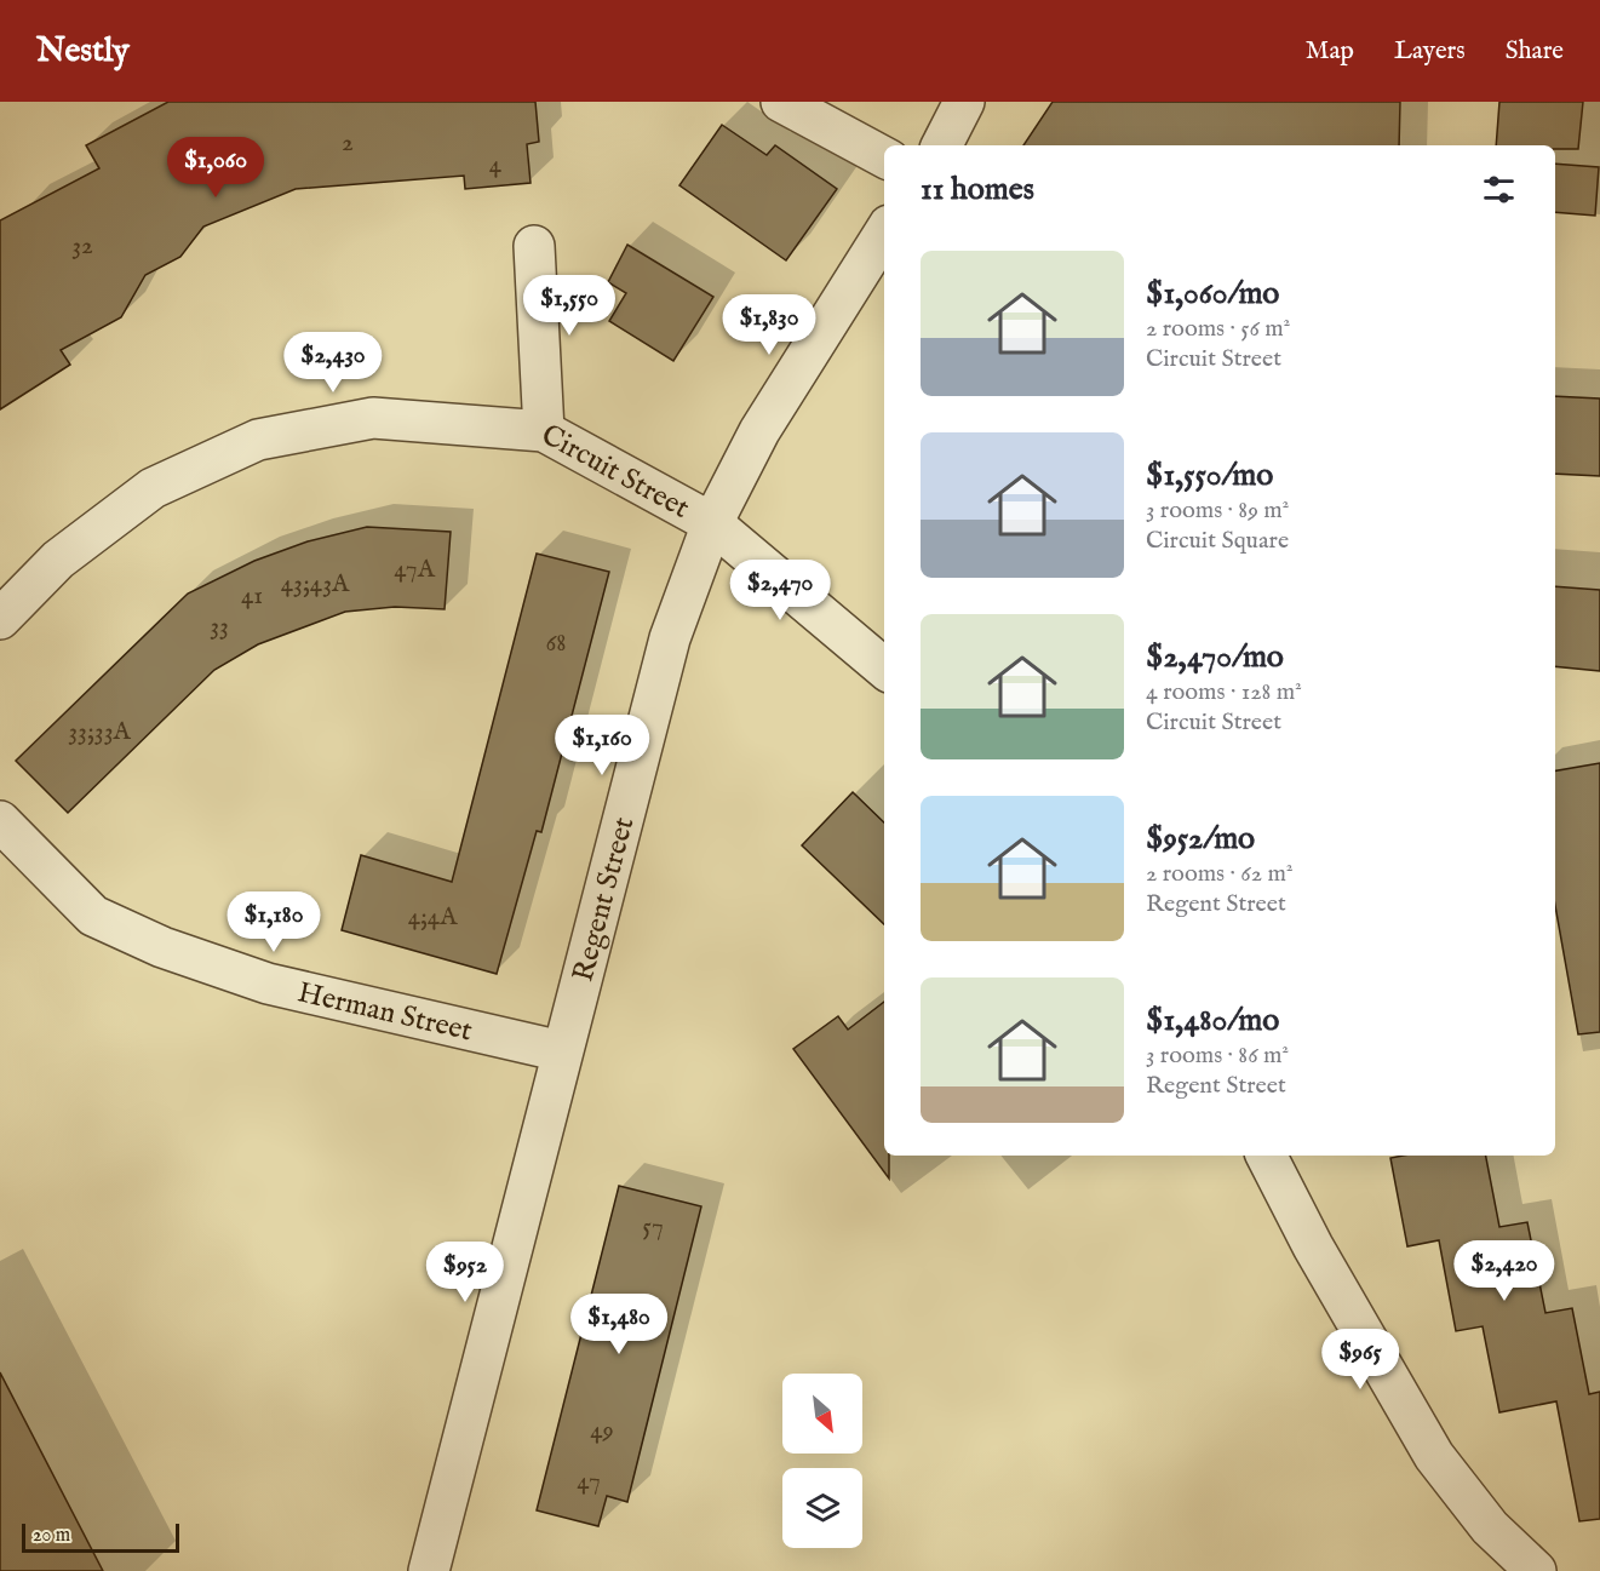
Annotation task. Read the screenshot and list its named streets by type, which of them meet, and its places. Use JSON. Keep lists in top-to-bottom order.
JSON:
{
  "streets": {
    "street": ["Circuit Street", "Regent Street", "Herman Street"]
  },
  "crossings": [
    ["Circuit Street", "Regent Street"],
    ["Regent Street", "Herman Street"]
  ],
  "house_numbers": [
    "2",
    "4",
    "32",
    "47A",
    "43;43A",
    "41",
    "33",
    "68",
    "33;33A",
    "4;4A",
    "57",
    "49",
    "47"
  ],
  "scale_bar": "20 m",
  "north": "bottom right",
  "page": {
    "header": "Nestly",
    "nav": ["Map", "Layers", "Share"],
    "price": [
      "$1,060",
      "$1,550",
      "$1,830",
      "$2,430",
      "$2,470",
      "$1,160",
      "$1,180",
      "$2,420",
      "$952",
      "$1,480",
      "$965"
    ],
    "heading": "11 homes",
    "list": [
      {
        "name": "$1,060/mo",
        "note": "2 rooms · 56 m² · Circuit Street"
      },
      {
        "name": "$1,550/mo",
        "note": "3 rooms · 89 m² · Circuit Square"
      },
      {
        "name": "$2,470/mo",
        "note": "4 rooms · 128 m² · Circuit Street"
      },
      {
        "name": "$952/mo",
        "note": "2 rooms · 62 m² · Regent Street"
      },
      {
        "name": "$1,480/mo",
        "note": "3 rooms · 86 m² · Regent Street"
      }
    ],
    "scale": "20 m"
  }
}
